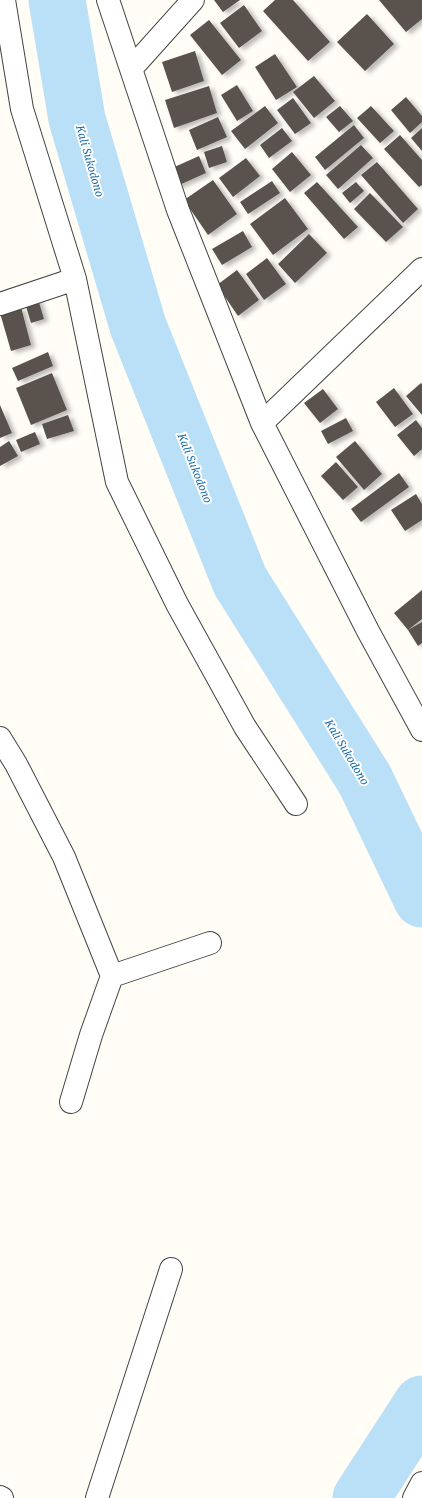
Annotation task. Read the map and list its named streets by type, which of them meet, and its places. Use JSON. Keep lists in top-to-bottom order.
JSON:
{
  "water": ["Kali Sukodono"]
}
